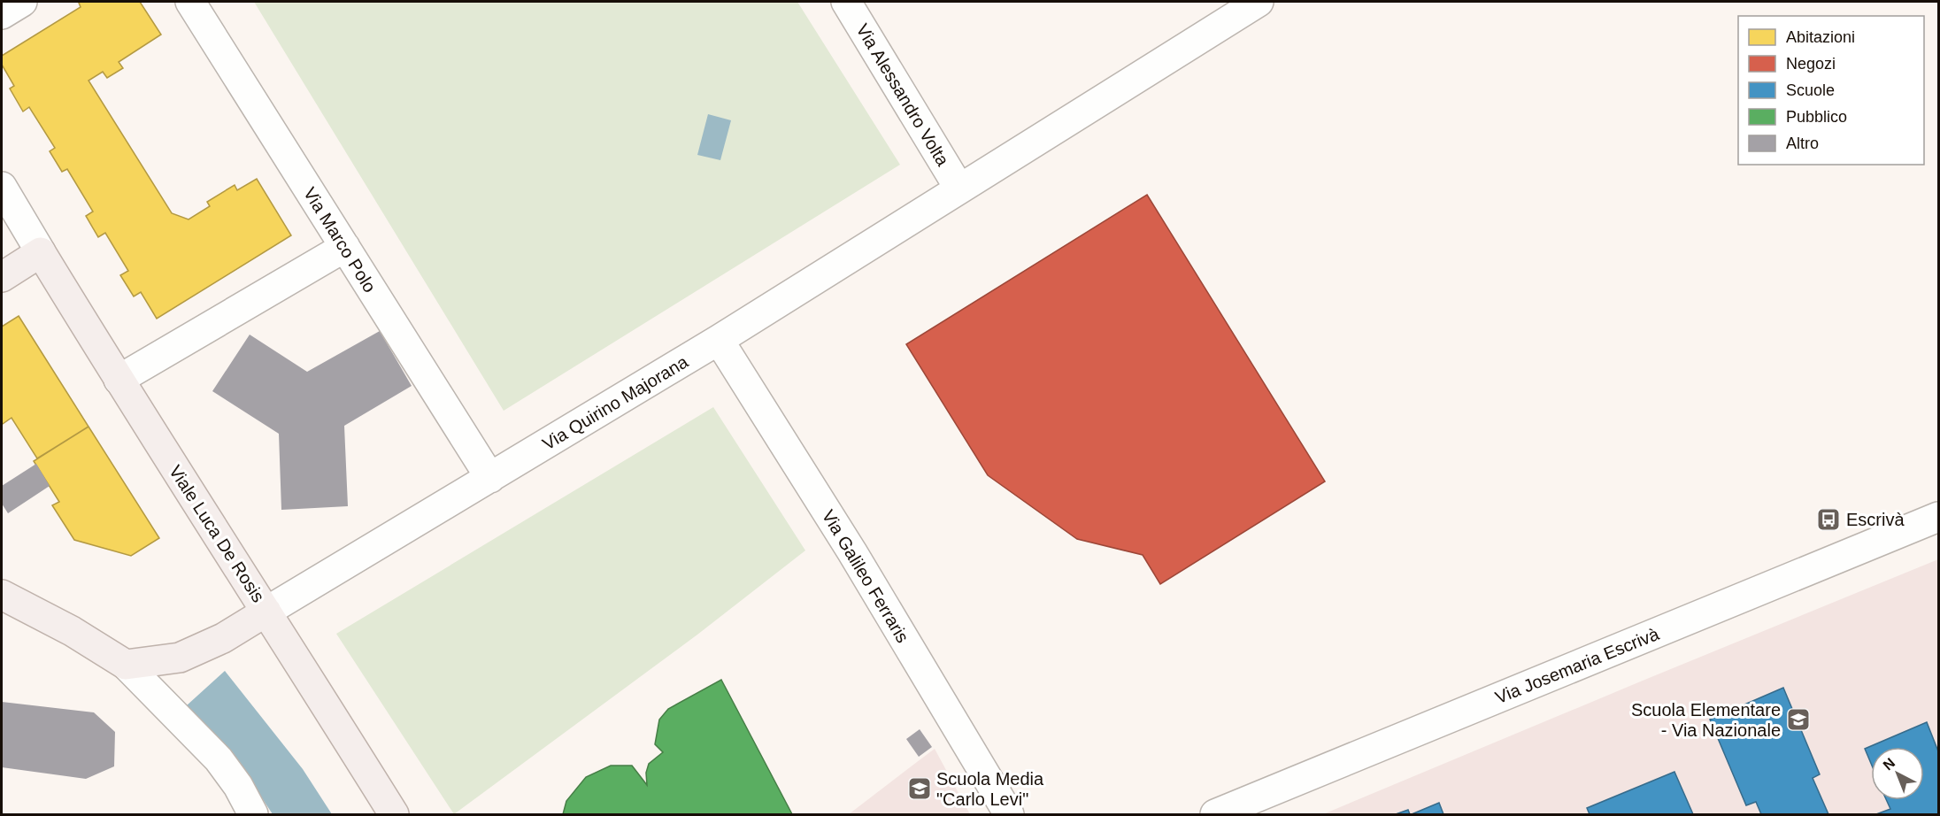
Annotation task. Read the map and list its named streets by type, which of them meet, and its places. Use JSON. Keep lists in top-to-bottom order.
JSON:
{
  "streets": {
    "main road": ["Viale Luca De Rosis"],
    "street": [
      "Via Alessandro Volta",
      "Via Marco Polo",
      "Via Quirino Majorana",
      "Via Galileo Ferraris",
      "Via Josemaria Escrivà"
    ]
  },
  "crossings": [
    ["Via Alessandro Volta", "Via Quirino Majorana"],
    ["Via Marco Polo", "Via Quirino Majorana"],
    ["Via Quirino Majorana", "Viale Luca De Rosis"],
    ["Via Quirino Majorana", "Via Galileo Ferraris"]
  ],
  "places": {
    "bus stop": ["Escrivà"],
    "school or university": ["Scuola Elementare - Via Nazionale", "Scuola Media \"Carlo Levi\""]
  },
  "legend": [
    "Abitazioni",
    "Negozi",
    "Scuole",
    "Pubblico",
    "Altro"
  ],
  "north": "top left"
}
